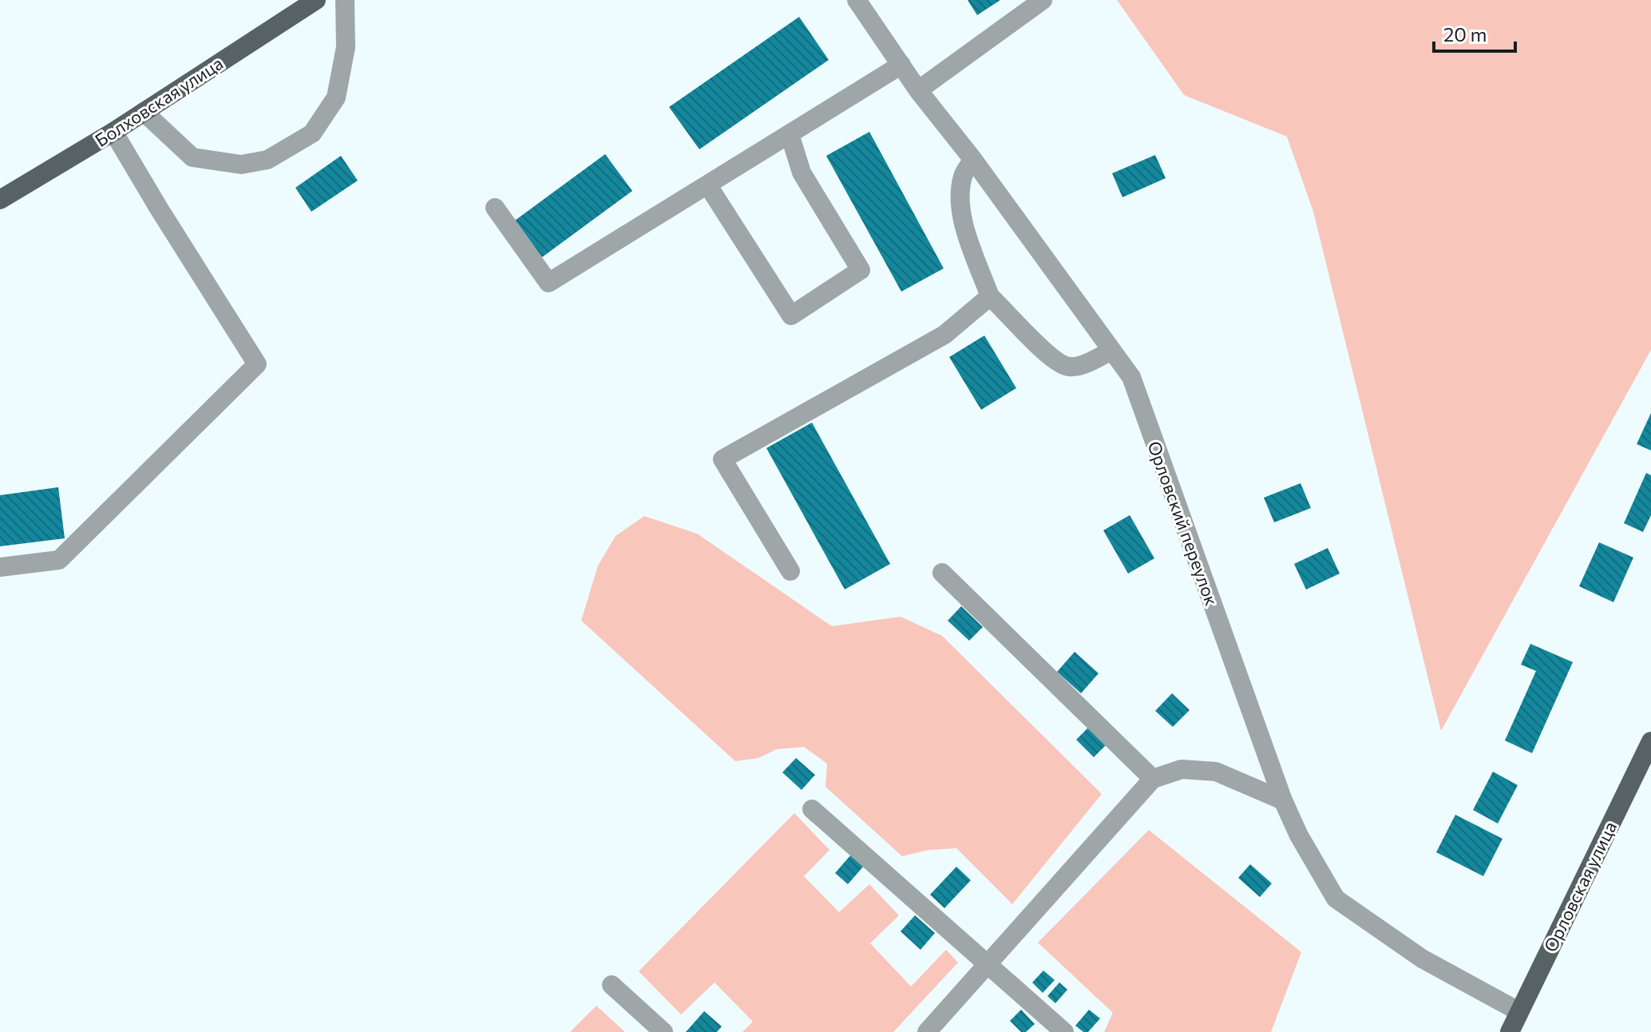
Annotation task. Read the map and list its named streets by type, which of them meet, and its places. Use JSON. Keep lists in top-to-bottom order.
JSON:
{
  "streets": {
    "main road": ["Болховская улица", "Орловская улица"],
    "street": ["Орловский переулок"]
  },
  "crossings": [
    ["Орловский переулок", "Орловская улица"]
  ],
  "scale_bar": "20 m"
}
